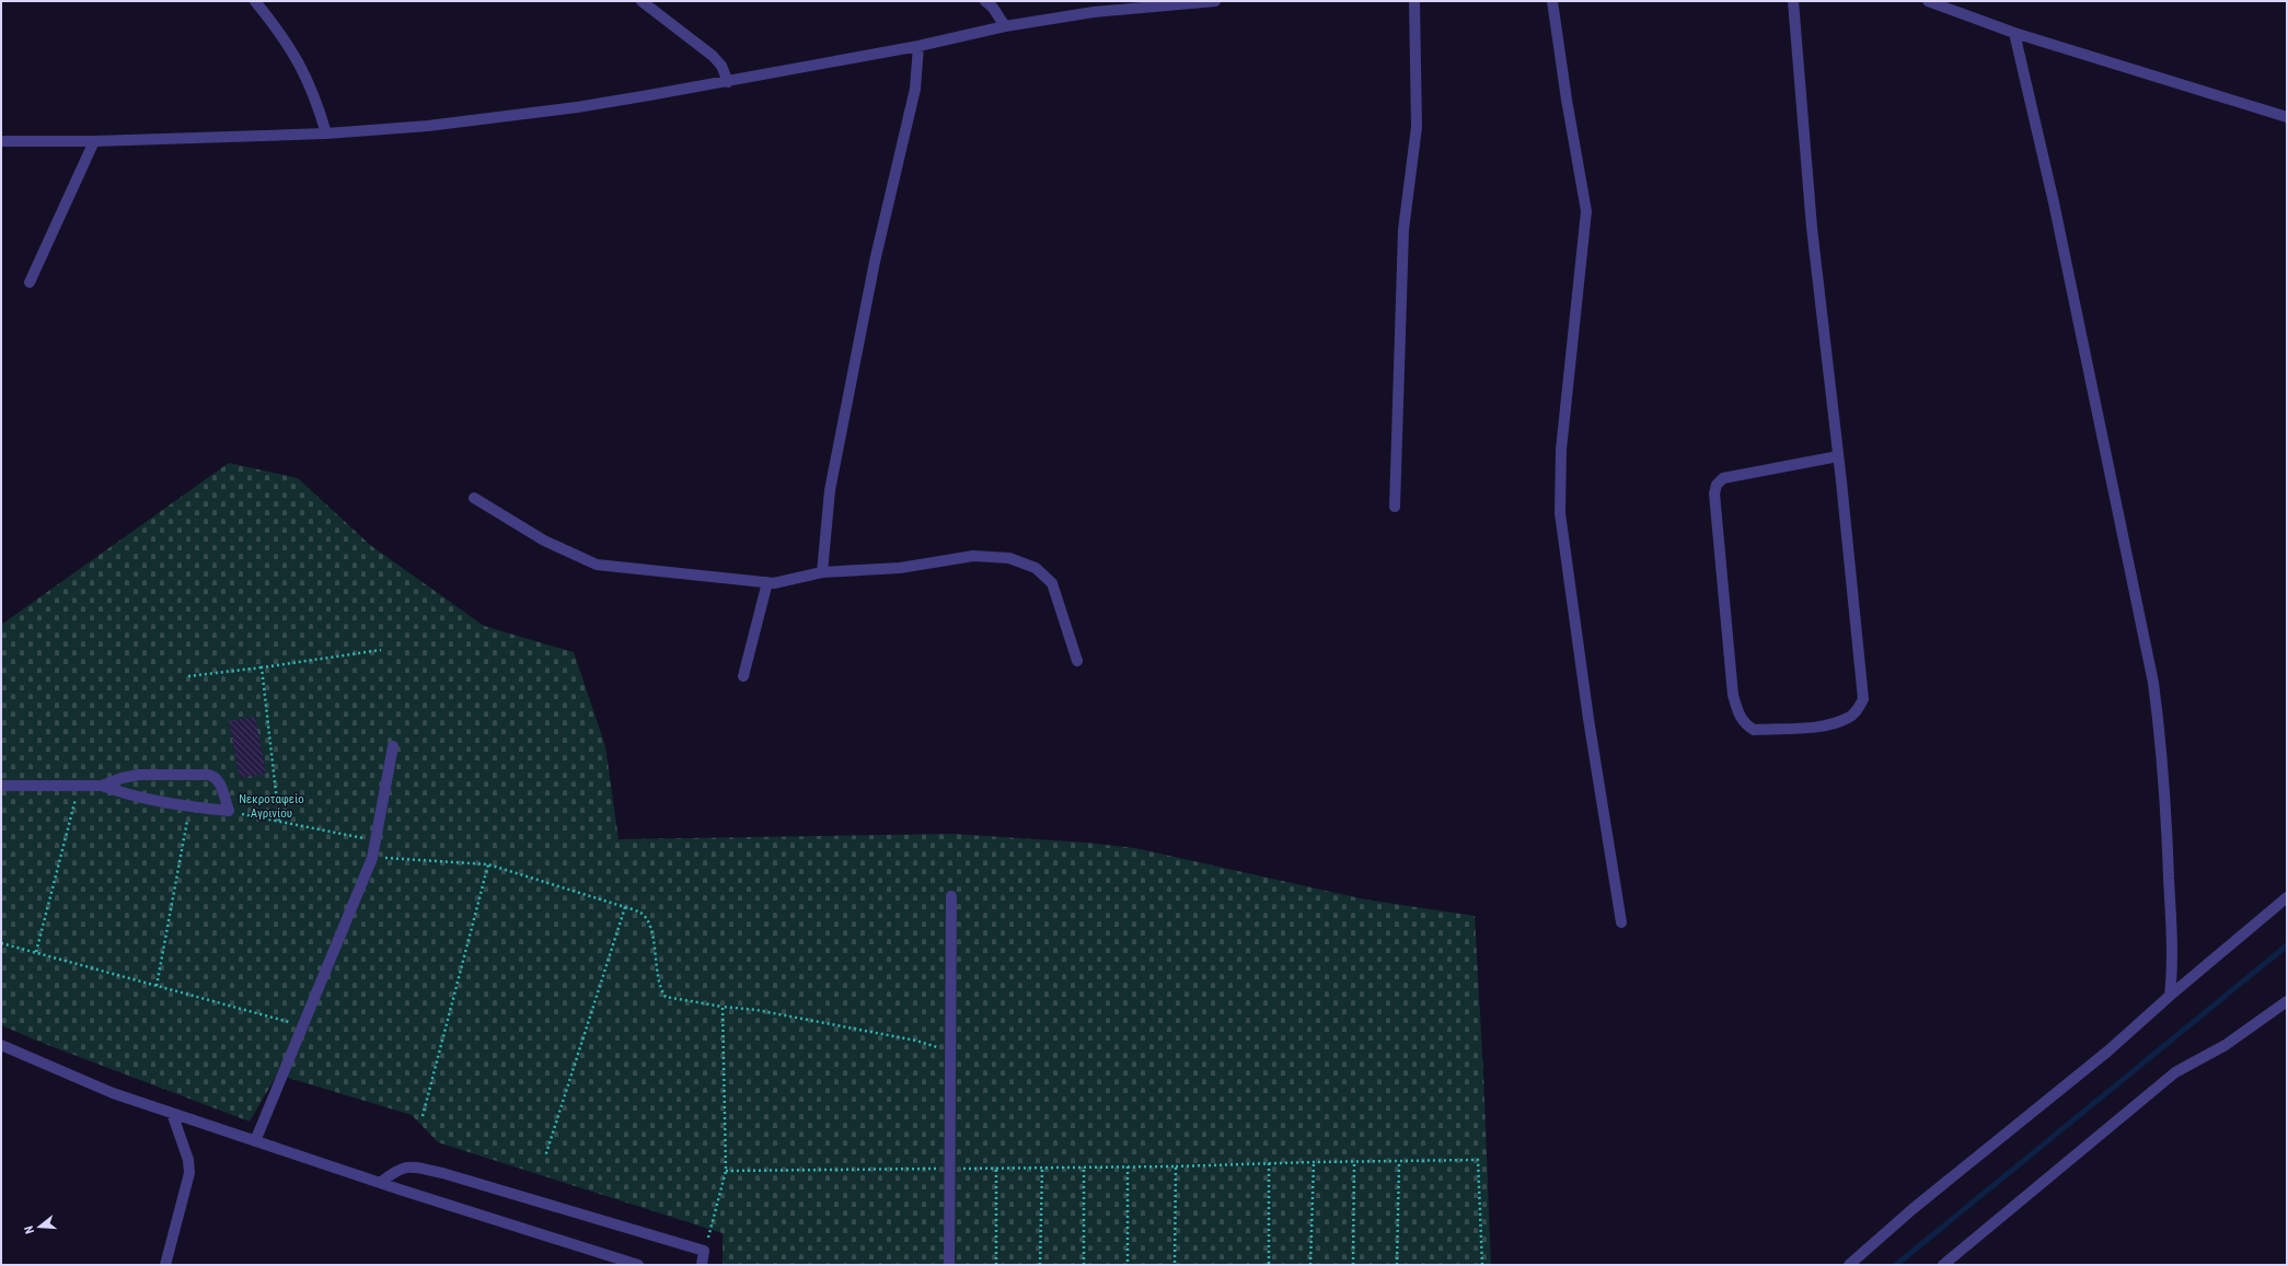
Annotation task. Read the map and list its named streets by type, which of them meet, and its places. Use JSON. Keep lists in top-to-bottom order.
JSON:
{
  "parks": ["Νεκροταφείο Αγρινίου"],
  "north": "left"
}
